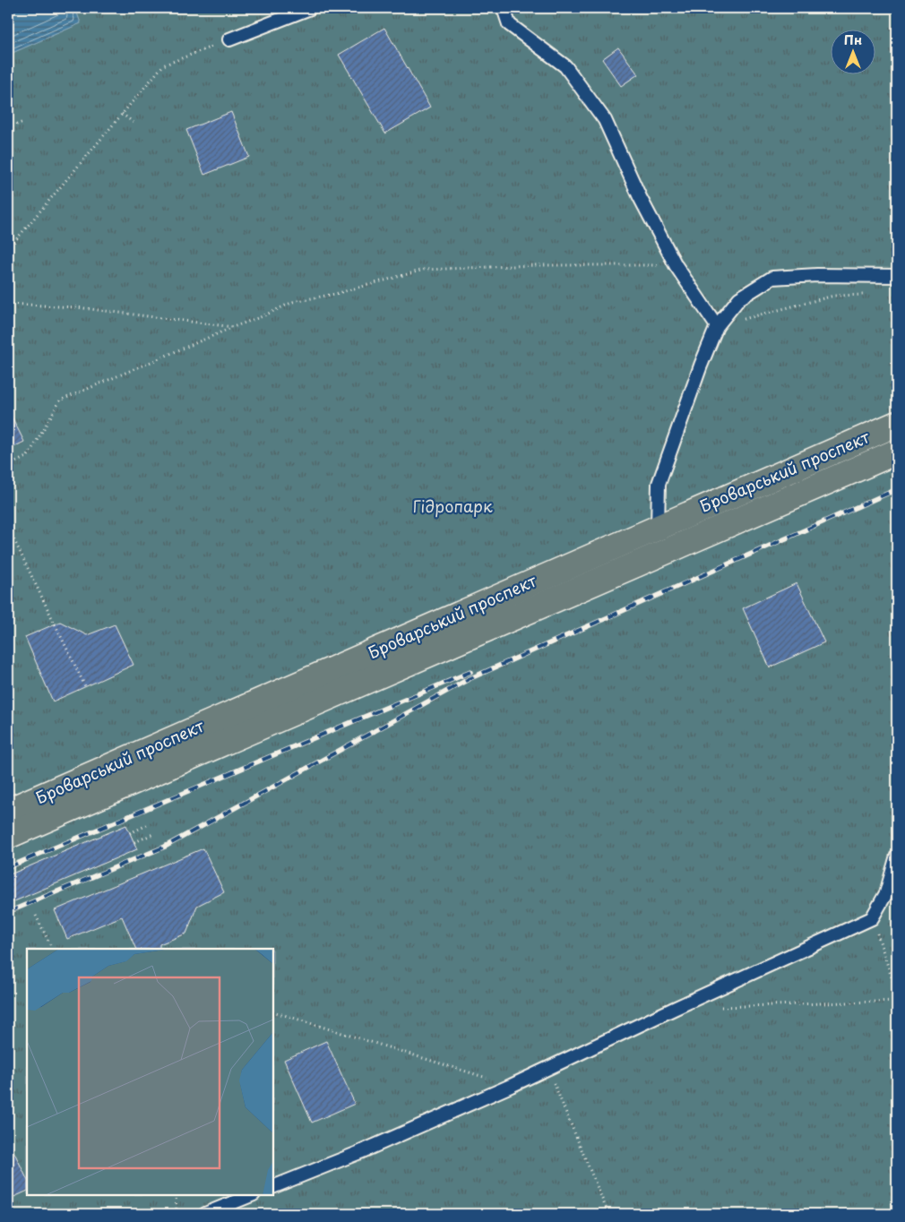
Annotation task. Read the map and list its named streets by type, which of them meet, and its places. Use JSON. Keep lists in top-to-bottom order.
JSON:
{
  "streets": {
    "main road": ["Броварський проспект"]
  },
  "parks": ["Гідропарк"],
  "north": "top"
}
